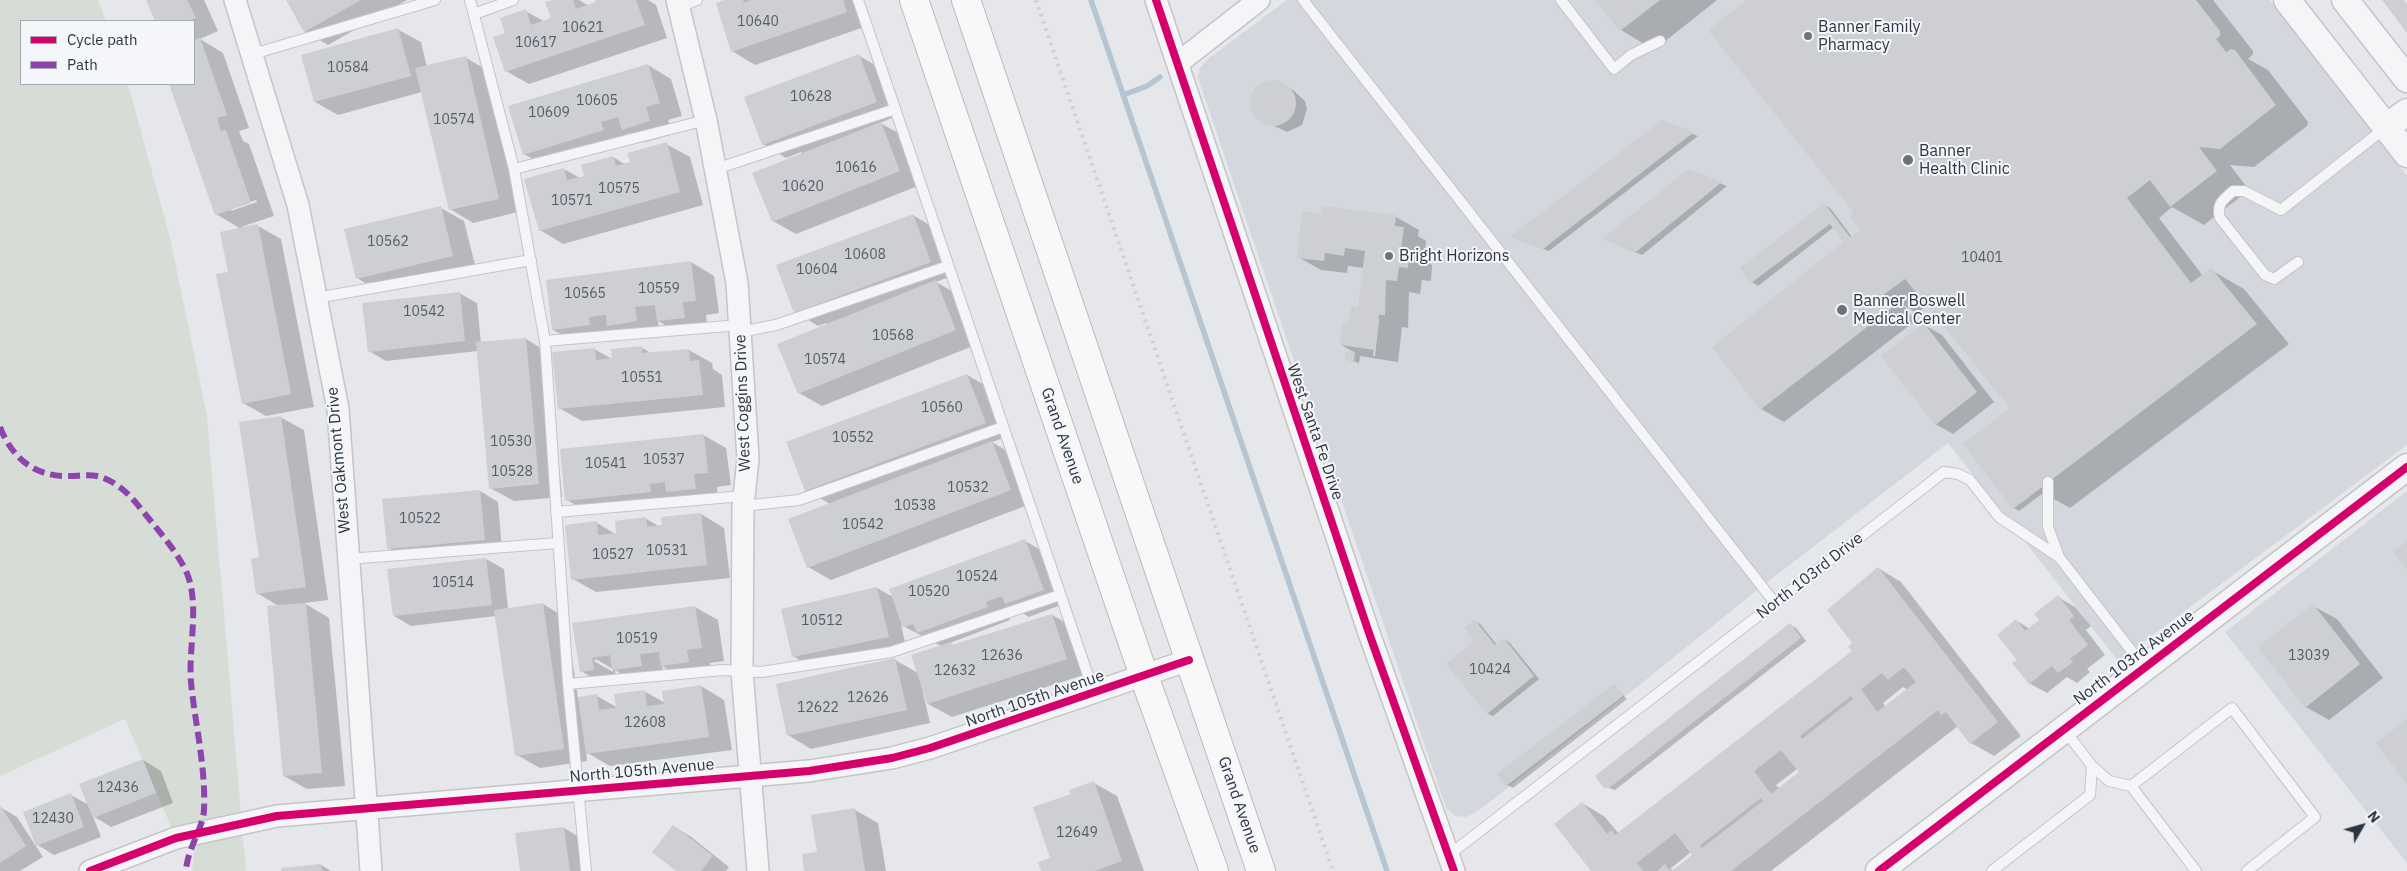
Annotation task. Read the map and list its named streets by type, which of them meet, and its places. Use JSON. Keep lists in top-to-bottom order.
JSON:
{
  "streets": {
    "highway": ["Grand Avenue"],
    "street": [
      "West Coggins Drive",
      "West Santa Fe Drive",
      "West Oakmont Drive",
      "North 103rd Avenue",
      "North 105th Avenue"
    ],
    "lane": ["North 103rd Drive"]
  },
  "crossings": [
    ["West Coggins Drive", "North 105th Avenue"],
    ["West Santa Fe Drive", "North 103rd Drive"],
    ["Grand Avenue", "North 105th Avenue"],
    ["West Oakmont Drive", "North 105th Avenue"],
    ["North 103rd Drive", "North 103rd Avenue"]
  ],
  "places": [
    "Banner Family Pharmacy",
    "Banner Health Clinic",
    "Bright Horizons",
    "Banner Boswell Medical Center"
  ],
  "house_numbers": [
    "10640",
    "10621",
    "10617",
    "10584",
    "10628",
    "10605",
    "10609",
    "10574",
    "10616",
    "10620",
    "10575",
    "10571",
    "10562",
    "10608",
    "10401",
    "10604",
    "10559",
    "10565",
    "10542",
    "10568",
    "10574",
    "10551",
    "10560",
    "10552",
    "10530",
    "10537",
    "10541",
    "10528",
    "10532",
    "10538",
    "10522",
    "10542",
    "10531",
    "10527",
    "10524",
    "10514",
    "10520",
    "10512",
    "10519",
    "12636",
    "13039",
    "10424",
    "12632",
    "12626",
    "12622",
    "12608",
    "12436",
    "12430",
    "12649"
  ],
  "legend": ["Cycle path", "Path"],
  "north": "top right"
}
